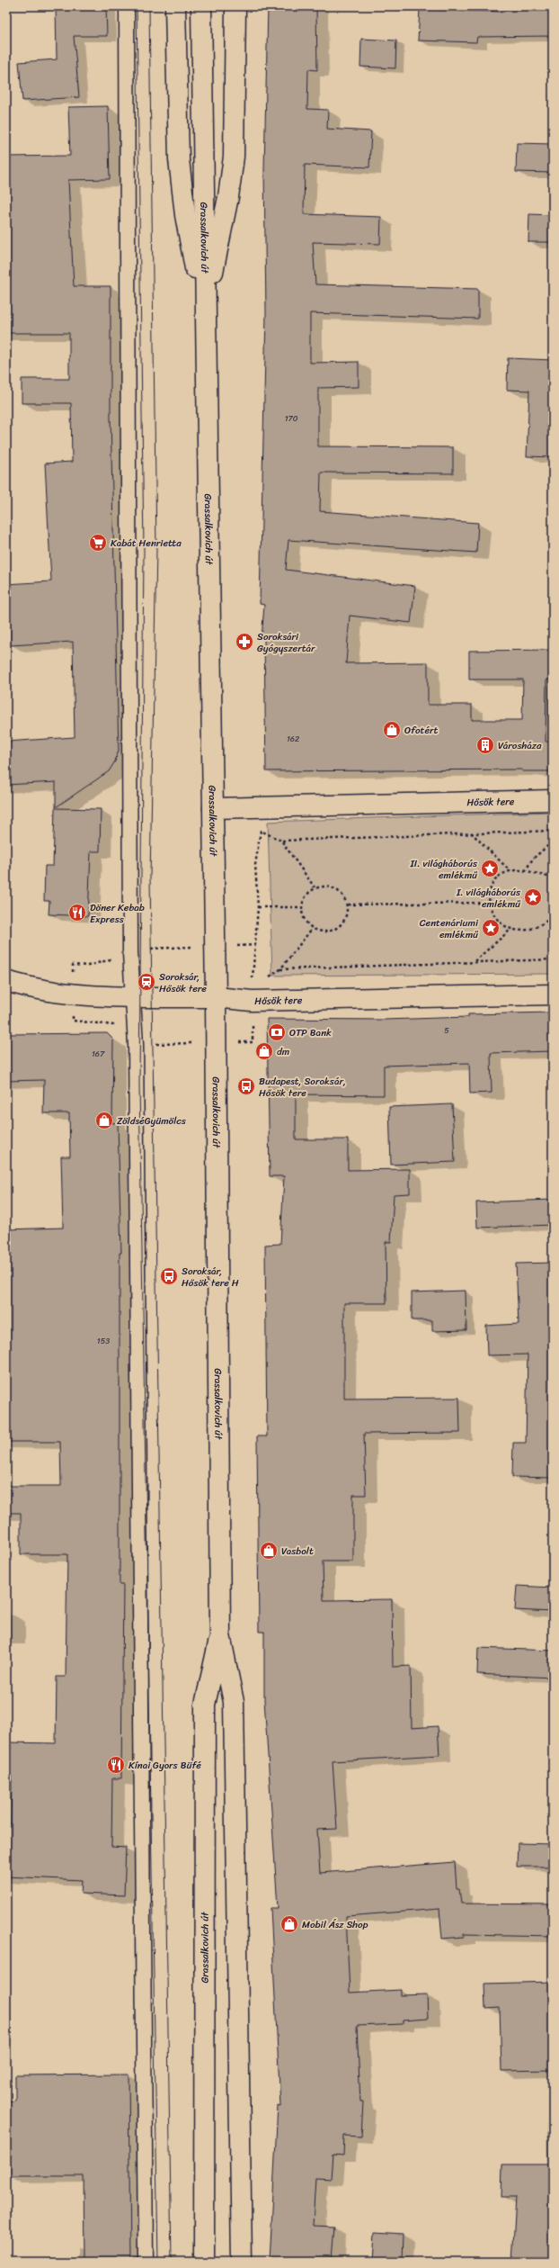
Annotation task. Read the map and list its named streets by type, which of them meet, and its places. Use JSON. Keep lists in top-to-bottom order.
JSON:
{
  "streets": {
    "main road": ["Grassalkovich út", "Hősök tere"]
  },
  "crossings": [
    ["Grassalkovich út", "Hősök tere"]
  ],
  "places": {
    "supermarket": ["Kabát Henrietta"],
    "pharmacy": ["Soroksári Gyógyszertár"],
    "shop": [
      "Ofotért",
      "dm",
      "ZöldséGyümölcs",
      "Vasbolt",
      "Mobil Ász Shop"
    ],
    "building": ["Városháza"],
    "place": ["II. világháborús emlékmű", "I. világháborús emlékmű", "Centenáriumi emlékmű"],
    "restaurant": ["Döner Kebab Express", "Kínai Gyors Büfé"],
    "station": ["Soroksár, Hősök tere"],
    "bank": ["OTP Bank"],
    "bus stop": ["Budapest, Soroksár, Hősök tere", "Soroksár, Hősök tere H"]
  },
  "house_numbers": [
    "170",
    "162",
    "5",
    "167",
    "153"
  ]
}
